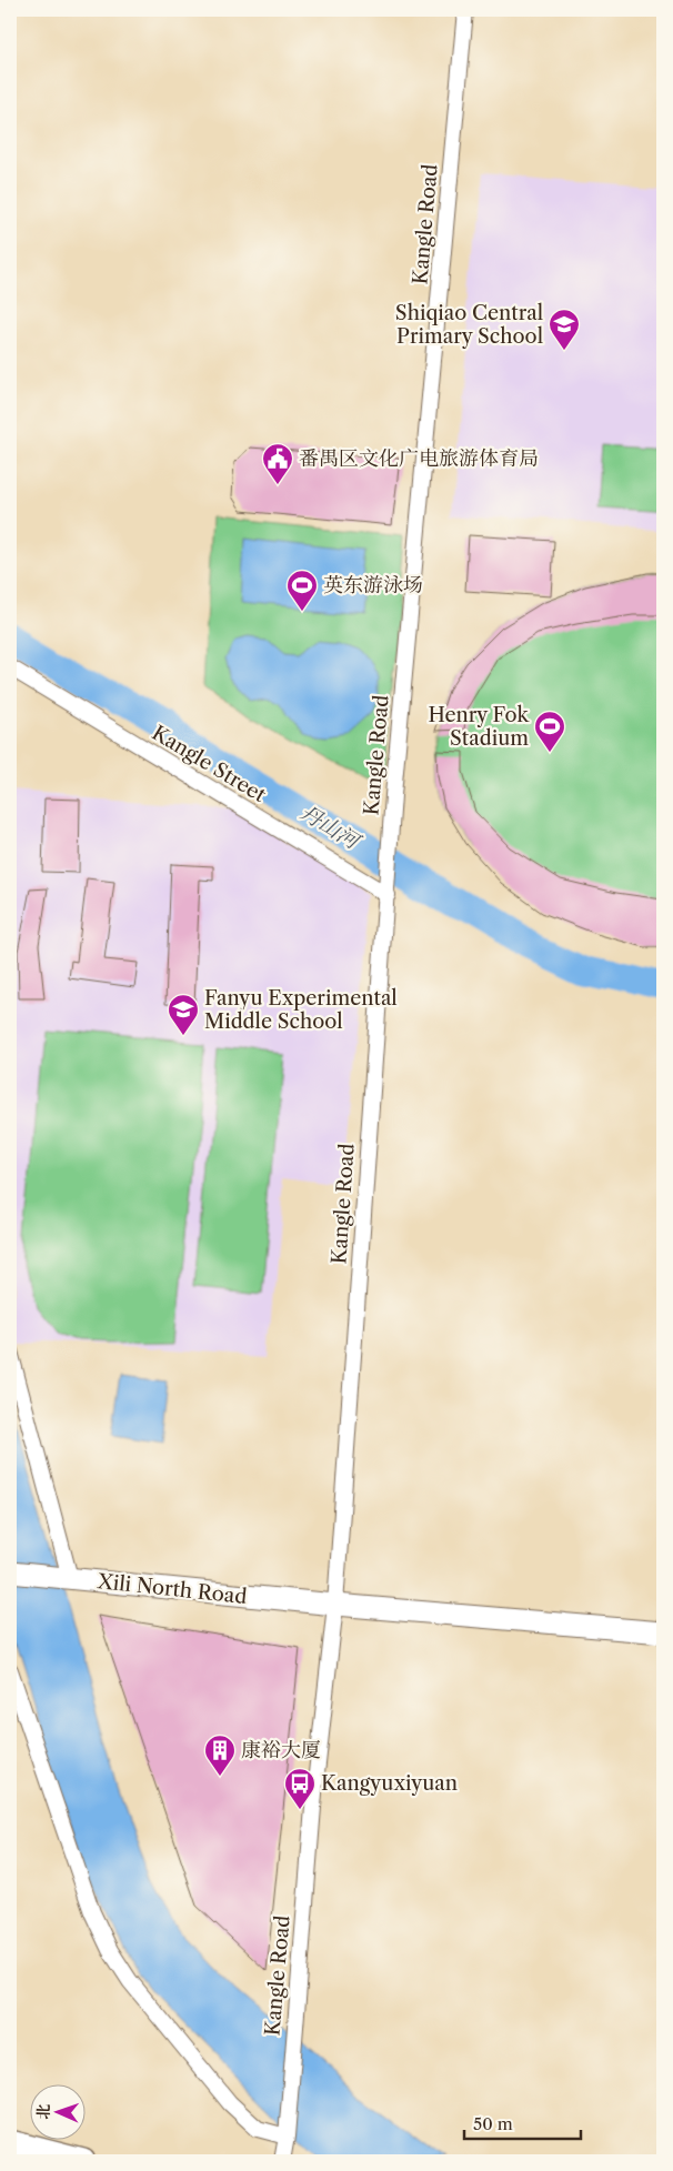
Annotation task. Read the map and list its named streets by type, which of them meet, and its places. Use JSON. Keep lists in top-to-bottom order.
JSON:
{
  "streets": {
    "street": ["Kangle Road", "Kangle Street", "Xili North Road"]
  },
  "crossings": [
    ["Kangle Road", "Kangle Street"],
    ["Kangle Road", "Xili North Road"]
  ],
  "water": ["丹山河"],
  "places": {
    "school or university": ["Shiqiao Central Primary School", "Fanyu Experimental Middle School"],
    "public building": ["番禺区文化广电旅游体育局"],
    "sports": ["英东游泳场", "Henry Fok Stadium"],
    "building": ["康裕大厦"],
    "bus stop": ["Kangyuxiyuan"]
  },
  "scale_bar": "50 m",
  "north": "left"
}
